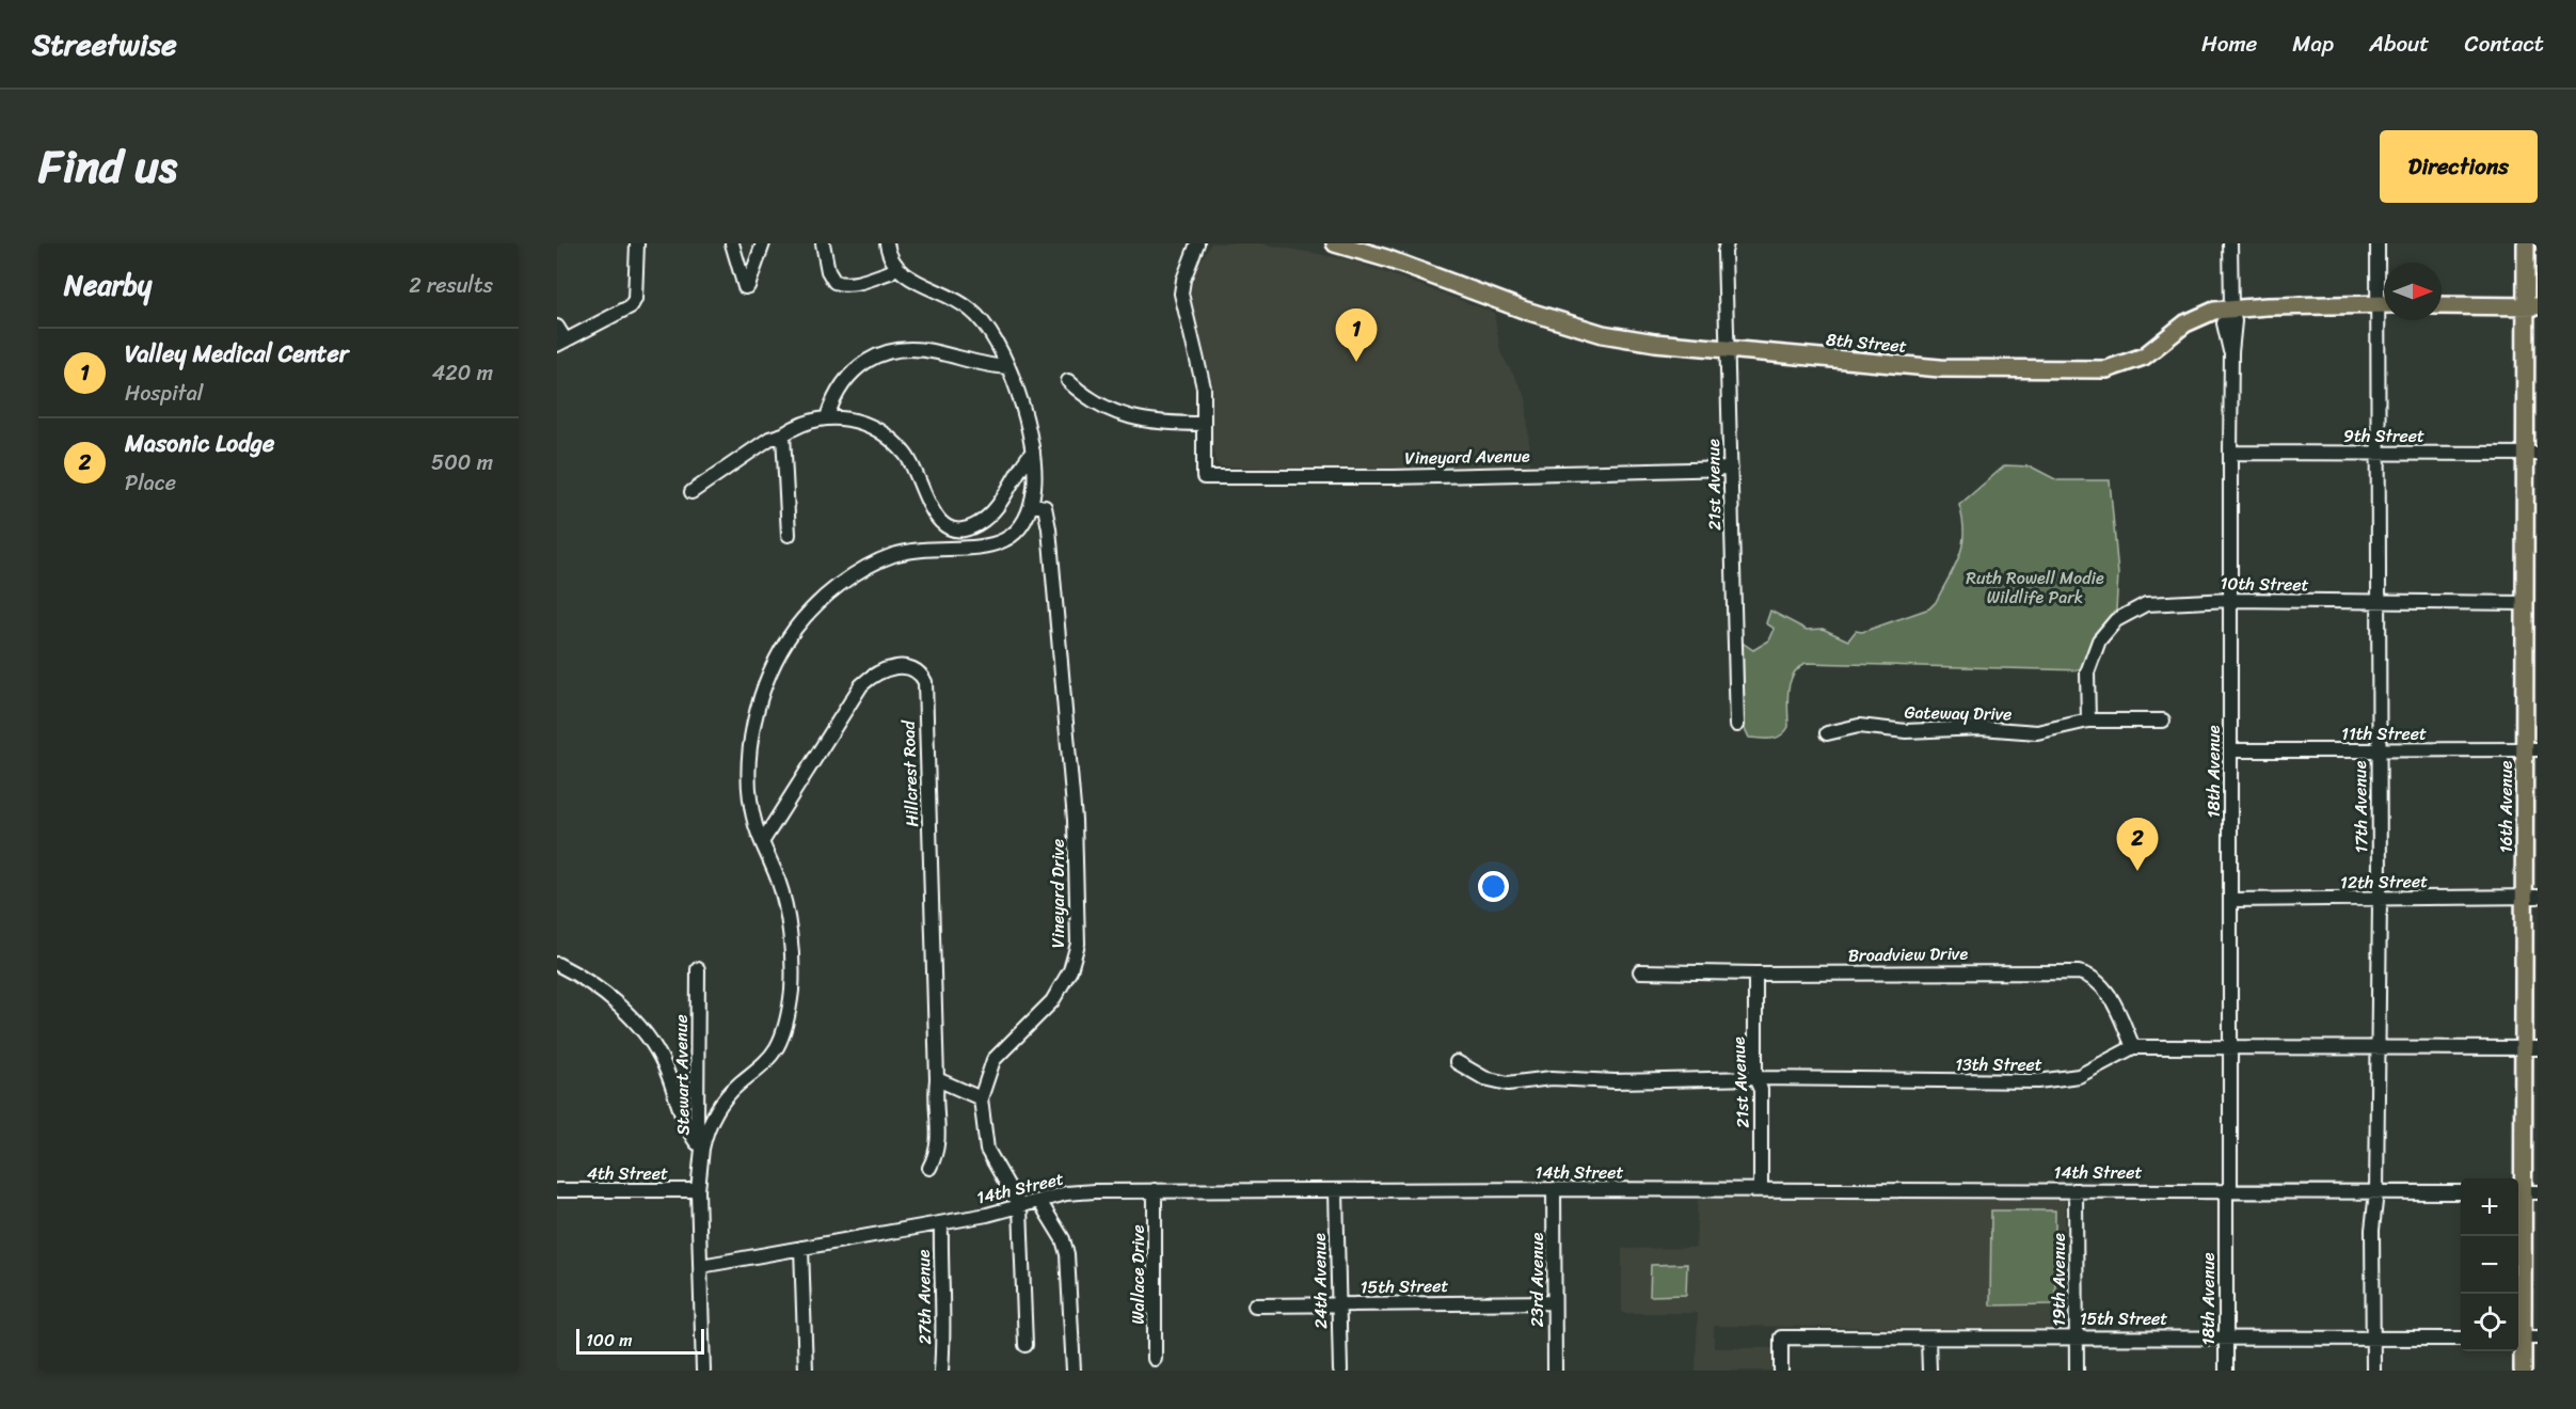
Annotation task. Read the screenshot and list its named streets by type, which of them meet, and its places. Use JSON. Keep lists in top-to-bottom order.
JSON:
{
  "streets": {
    "main road": ["8th Street", "16th Avenue"],
    "street": [
      "9th Street",
      "Vineyard Avenue",
      "21st Avenue",
      "10th Street",
      "Gateway Drive",
      "11th Street",
      "18th Avenue",
      "Hillcrest Road",
      "17th Avenue",
      "12th Street",
      "Vineyard Drive",
      "Broadview Drive",
      "13th Street",
      "Stewart Avenue",
      "14th Street",
      "4th Street",
      "Wallace Drive",
      "23rd Avenue",
      "19th Avenue",
      "24th Avenue",
      "15th Street",
      "27th Avenue"
    ]
  },
  "crossings": [
    ["8th Street", "21st Avenue"],
    ["8th Street", "18th Avenue"],
    ["9th Street", "18th Avenue"],
    ["9th Street", "17th Avenue"],
    ["9th Street", "16th Avenue"],
    ["Vineyard Avenue", "21st Avenue"],
    ["21st Avenue", "Broadview Drive"],
    ["21st Avenue", "13th Street"],
    ["21st Avenue", "14th Street"],
    ["10th Street", "Gateway Drive"],
    ["10th Street", "18th Avenue"],
    ["10th Street", "17th Avenue"],
    ["10th Street", "16th Avenue"],
    ["11th Street", "18th Avenue"],
    ["11th Street", "17th Avenue"],
    ["11th Street", "16th Avenue"],
    ["18th Avenue", "12th Street"],
    ["18th Avenue", "13th Street"],
    ["18th Avenue", "14th Street"],
    ["18th Avenue", "15th Street"],
    ["17th Avenue", "12th Street"],
    ["17th Avenue", "13th Street"],
    ["17th Avenue", "14th Street"],
    ["17th Avenue", "15th Street"],
    ["16th Avenue", "12th Street"],
    ["16th Avenue", "13th Street"],
    ["Vineyard Drive", "14th Street"],
    ["Broadview Drive", "13th Street"],
    ["Stewart Avenue", "14th Street"],
    ["Stewart Avenue", "4th Street"],
    ["14th Street", "Wallace Drive"],
    ["14th Street", "23rd Avenue"],
    ["14th Street", "19th Avenue"],
    ["14th Street", "24th Avenue"],
    ["14th Street", "27th Avenue"],
    ["23rd Avenue", "15th Street"],
    ["19th Avenue", "15th Street"],
    ["24th Avenue", "15th Street"]
  ],
  "parks": ["Ruth Rowell Modie Wildlife Park"],
  "scale_bar": "100 m",
  "north": "right",
  "page": {
    "header": "Streetwise",
    "nav": [
      "Home",
      "Map",
      "About",
      "Contact"
    ],
    "title": "Find us",
    "buttons": "Directions",
    "heading": ["Nearby", "2 results"],
    "pins": ["1", "2"],
    "list": [
      {
        "mark": "1",
        "name": "Valley Medical Center",
        "note": "Hospital",
        "value": "420 m"
      },
      {
        "mark": "2",
        "name": "Masonic Lodge",
        "note": "Place",
        "value": "500 m"
      }
    ],
    "map_buttons": ["+", "−"],
    "scale": "100 m"
  }
}
